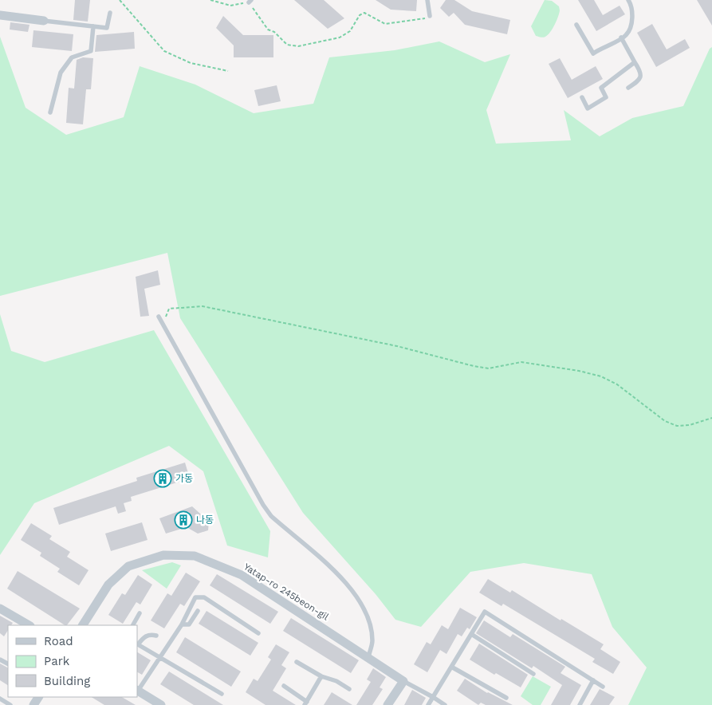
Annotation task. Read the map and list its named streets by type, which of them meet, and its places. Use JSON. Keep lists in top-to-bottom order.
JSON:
{
  "streets": {
    "street": ["Yatap-ro 245beon-gil"]
  },
  "places": {
    "building": ["가동", "나동"]
  },
  "legend": ["Road", "Park", "Building"]
}
